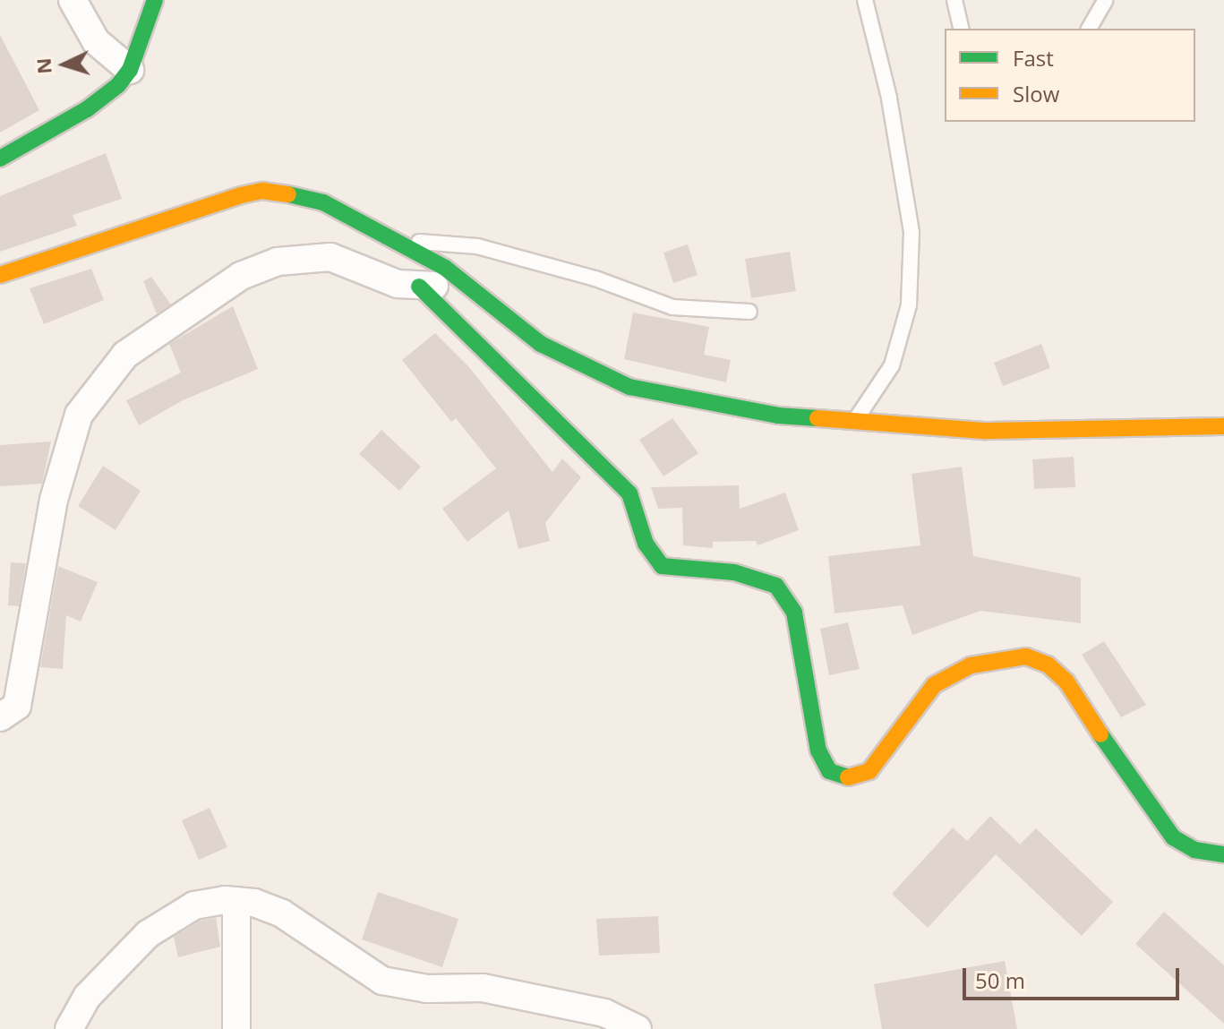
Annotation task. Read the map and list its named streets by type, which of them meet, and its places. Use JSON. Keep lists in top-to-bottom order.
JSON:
{
  "legend": ["Fast", "Slow"],
  "scale_bar": "50 m",
  "north": "left"
}
